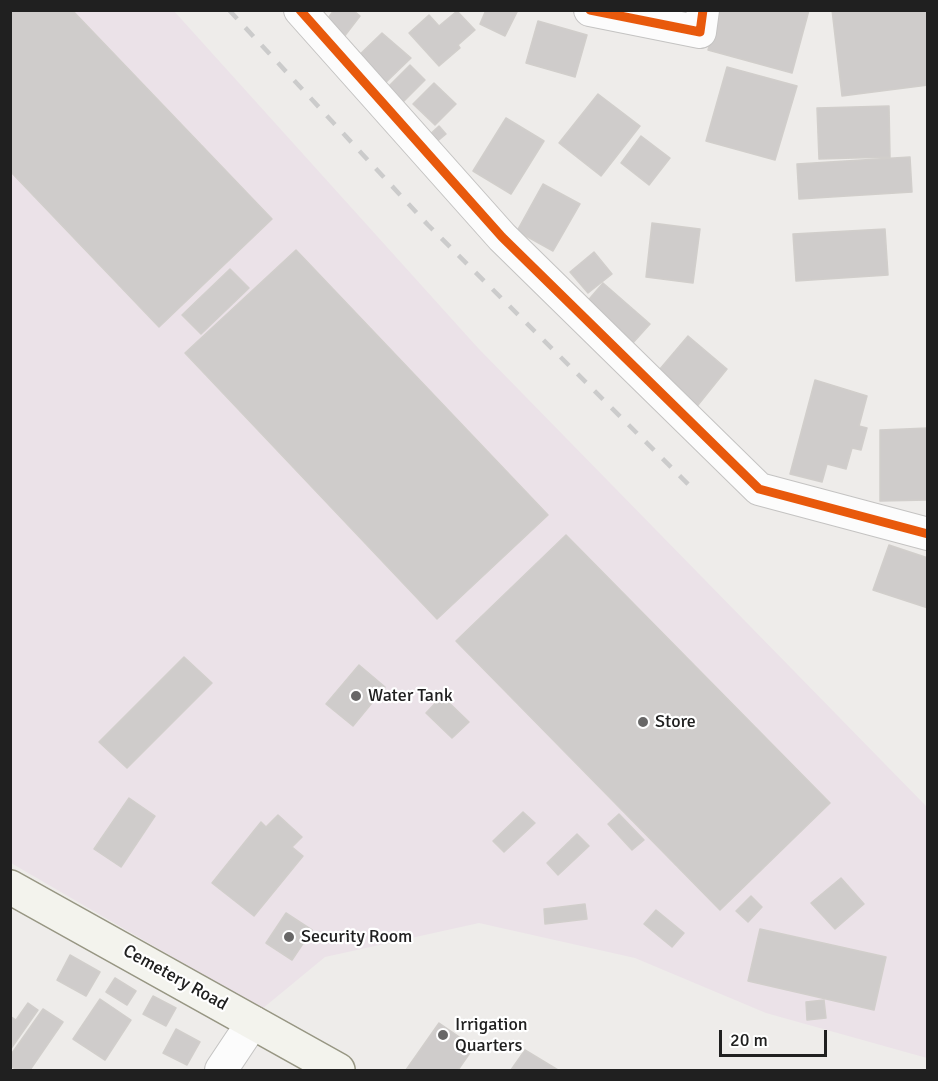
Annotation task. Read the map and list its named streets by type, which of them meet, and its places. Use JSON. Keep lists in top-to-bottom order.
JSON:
{
  "streets": {
    "main road": ["Cemetery Road"]
  },
  "places": [
    "Water Tank",
    "Store",
    "Security Room",
    "Irrigation Quarters"
  ],
  "scale_bar": "20 m"
}
